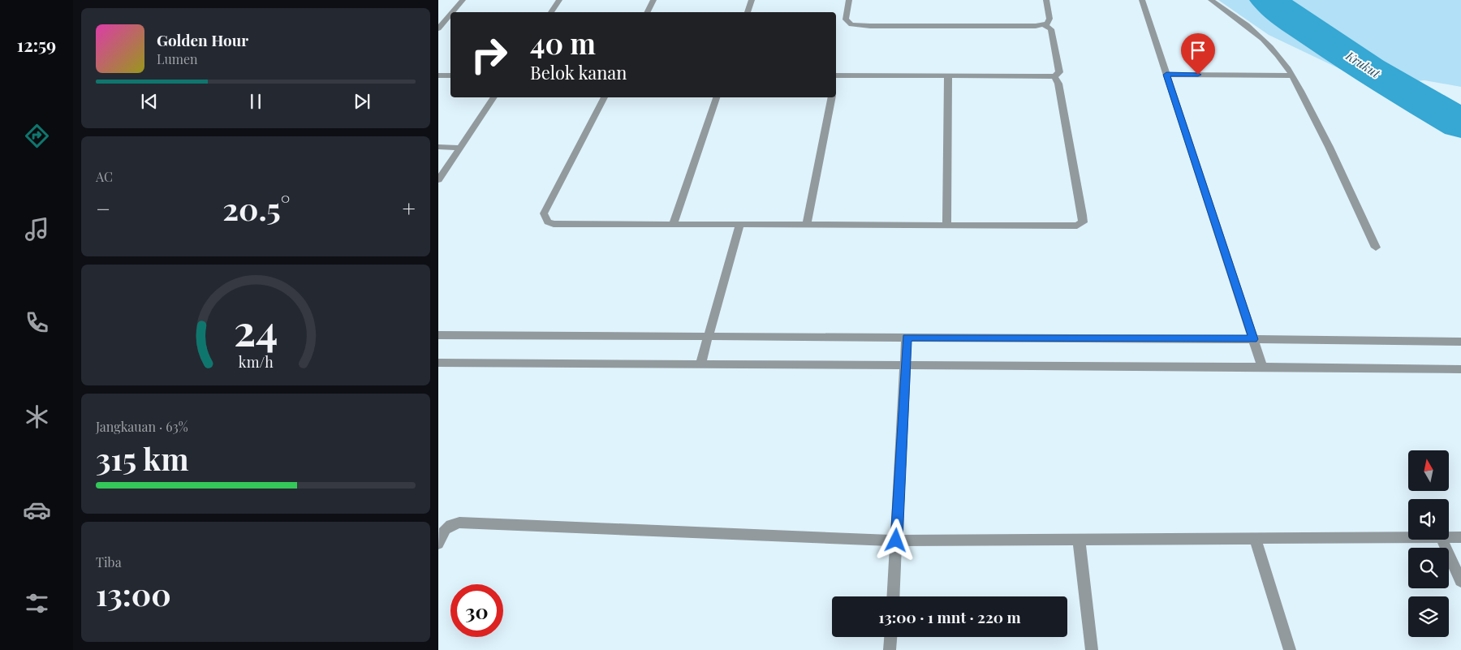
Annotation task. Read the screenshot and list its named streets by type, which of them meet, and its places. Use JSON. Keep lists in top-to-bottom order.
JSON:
{
  "water": ["Krukut"],
  "north": "top",
  "page": {
    "tabs": "12:59",
    "turn": ["40 m", "Belok kanan"],
    "song": ["Golden Hour", "Lumen"],
    "tile": [
      "AC",
      ["Jangkauan · 63%", "315 km"],
      ["Tiba", "13:00"]
    ],
    "heat": ["−", "20.5°", "+"],
    "limit": "30",
    "trip": "13:00 · 1 mnt · 220 m",
    "gauge": ["24", "km/h"]
  }
}
